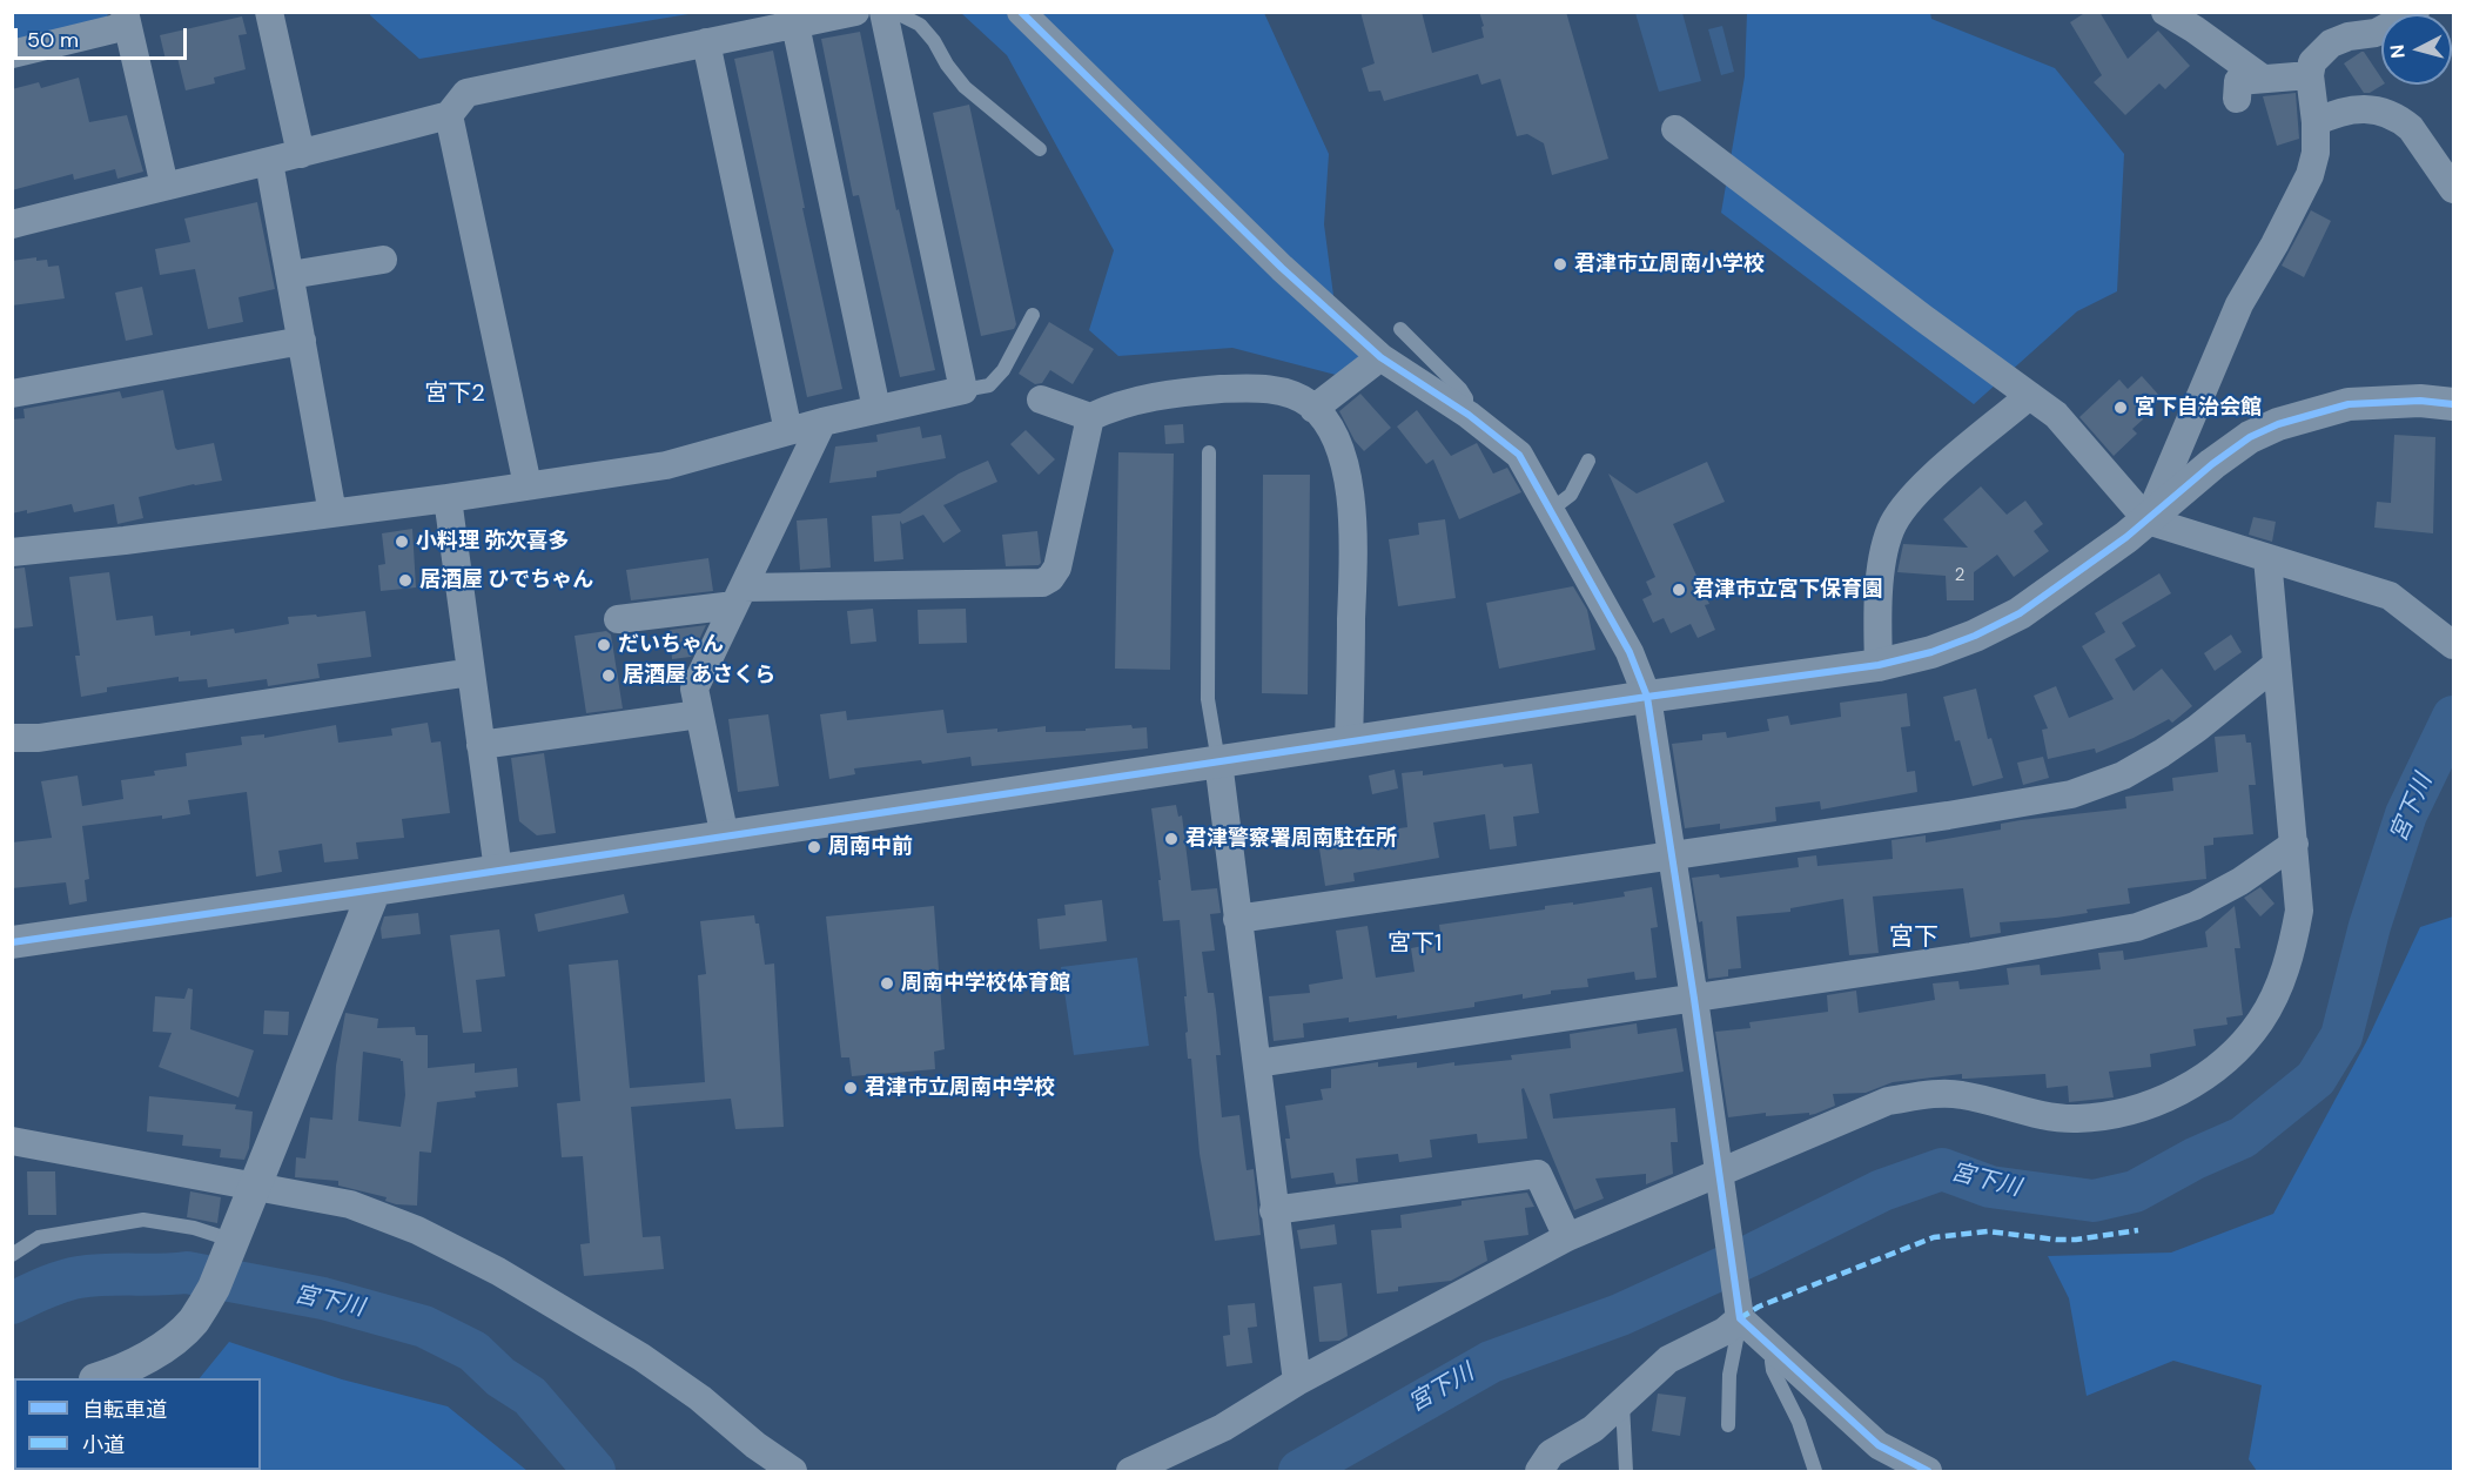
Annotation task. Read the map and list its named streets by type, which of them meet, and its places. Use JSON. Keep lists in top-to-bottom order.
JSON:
{
  "districts": ["宮下2", "宮下", "宮下1"],
  "water": ["宮下川"],
  "places": [
    "君津市立周南小学校",
    "宮下自治会館",
    "小料理 弥次喜多",
    "居酒屋 ひでちゃん",
    "君津市立宮下保育園",
    "だいちゃん",
    "居酒屋 あさくら",
    "君津警察署周南駐在所",
    "周南中前",
    "周南中学校体育館",
    "君津市立周南中学校"
  ],
  "house_numbers": ["2"],
  "legend": ["自転車道", "小道"],
  "scale_bar": "50 m",
  "north": "left"
}
